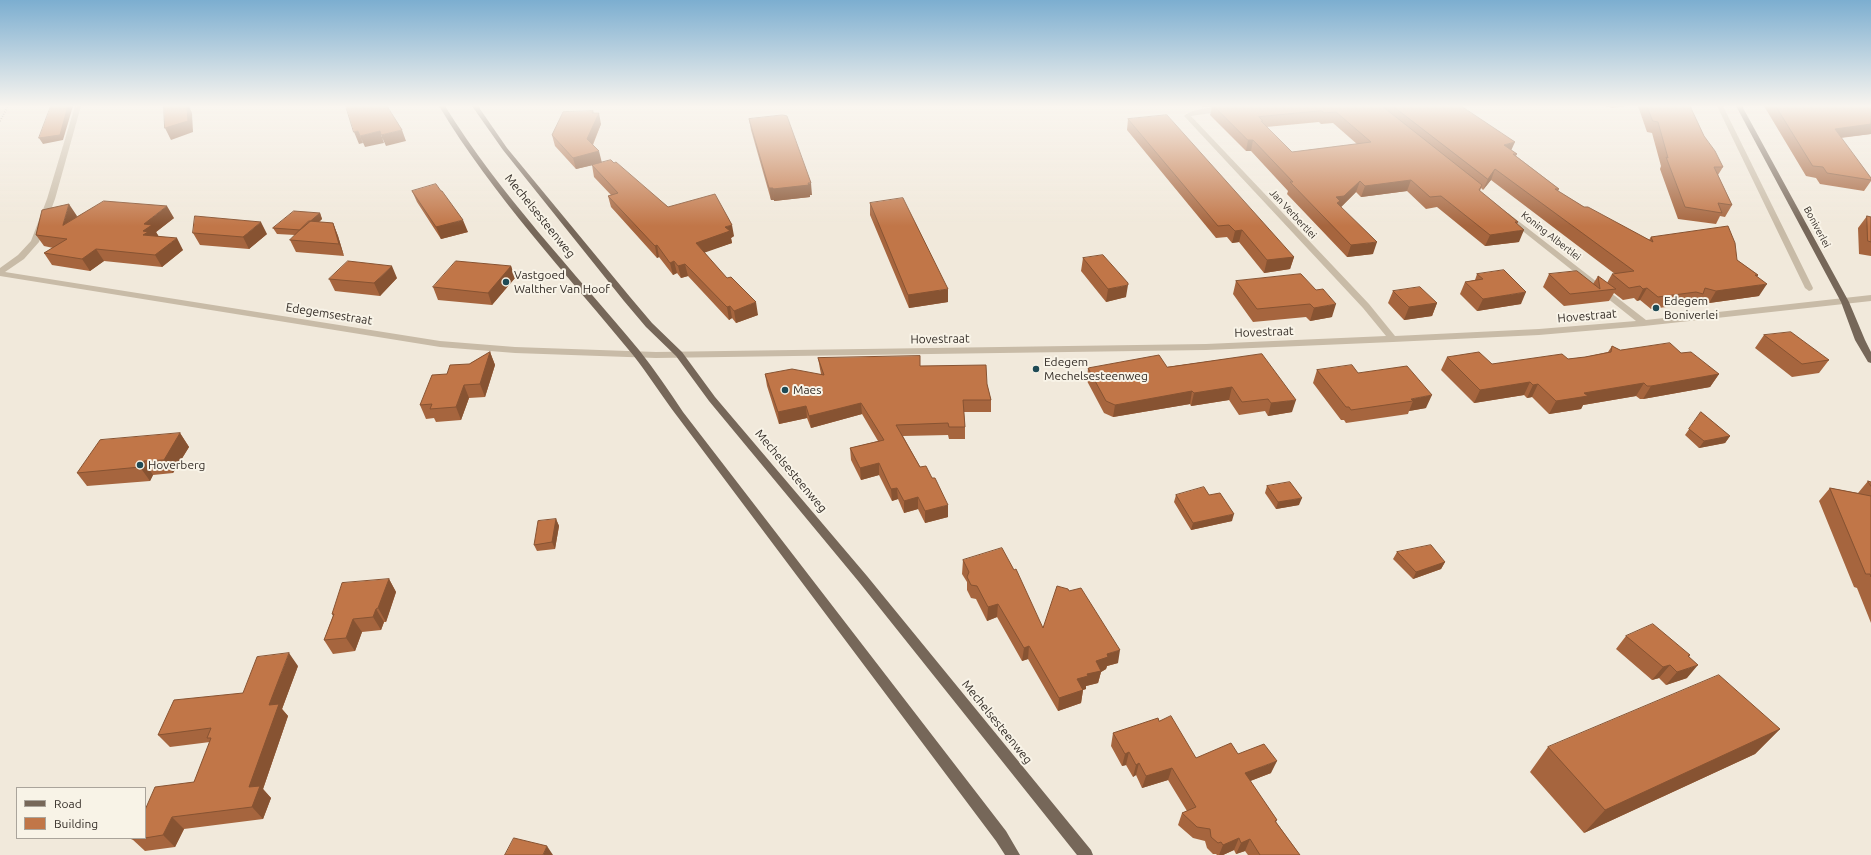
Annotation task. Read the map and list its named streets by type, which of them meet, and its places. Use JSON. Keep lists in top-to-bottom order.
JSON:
{
  "streets": {
    "main road": ["Mechelsesteenweg", "Boniverlei"],
    "street": [
      "Jan Verbertlei",
      "Koning Albertlei",
      "Edegemsestraat",
      "Hovestraat"
    ]
  },
  "crossings": [
    ["Jan Verbertlei", "Hovestraat"],
    ["Mechelsesteenweg", "Edegemsestraat"],
    ["Mechelsesteenweg", "Hovestraat"],
    ["Boniverlei", "Hovestraat"],
    ["Koning Albertlei", "Hovestraat"],
    ["Edegemsestraat", "Hovestraat"]
  ],
  "places": [
    "Vastgoed Walther Van Hoof",
    "Edegem Boniverlei",
    "Edegem Mechelsesteenweg",
    "Maes",
    "Hoverberg"
  ],
  "legend": ["Road", "Building"]
}
